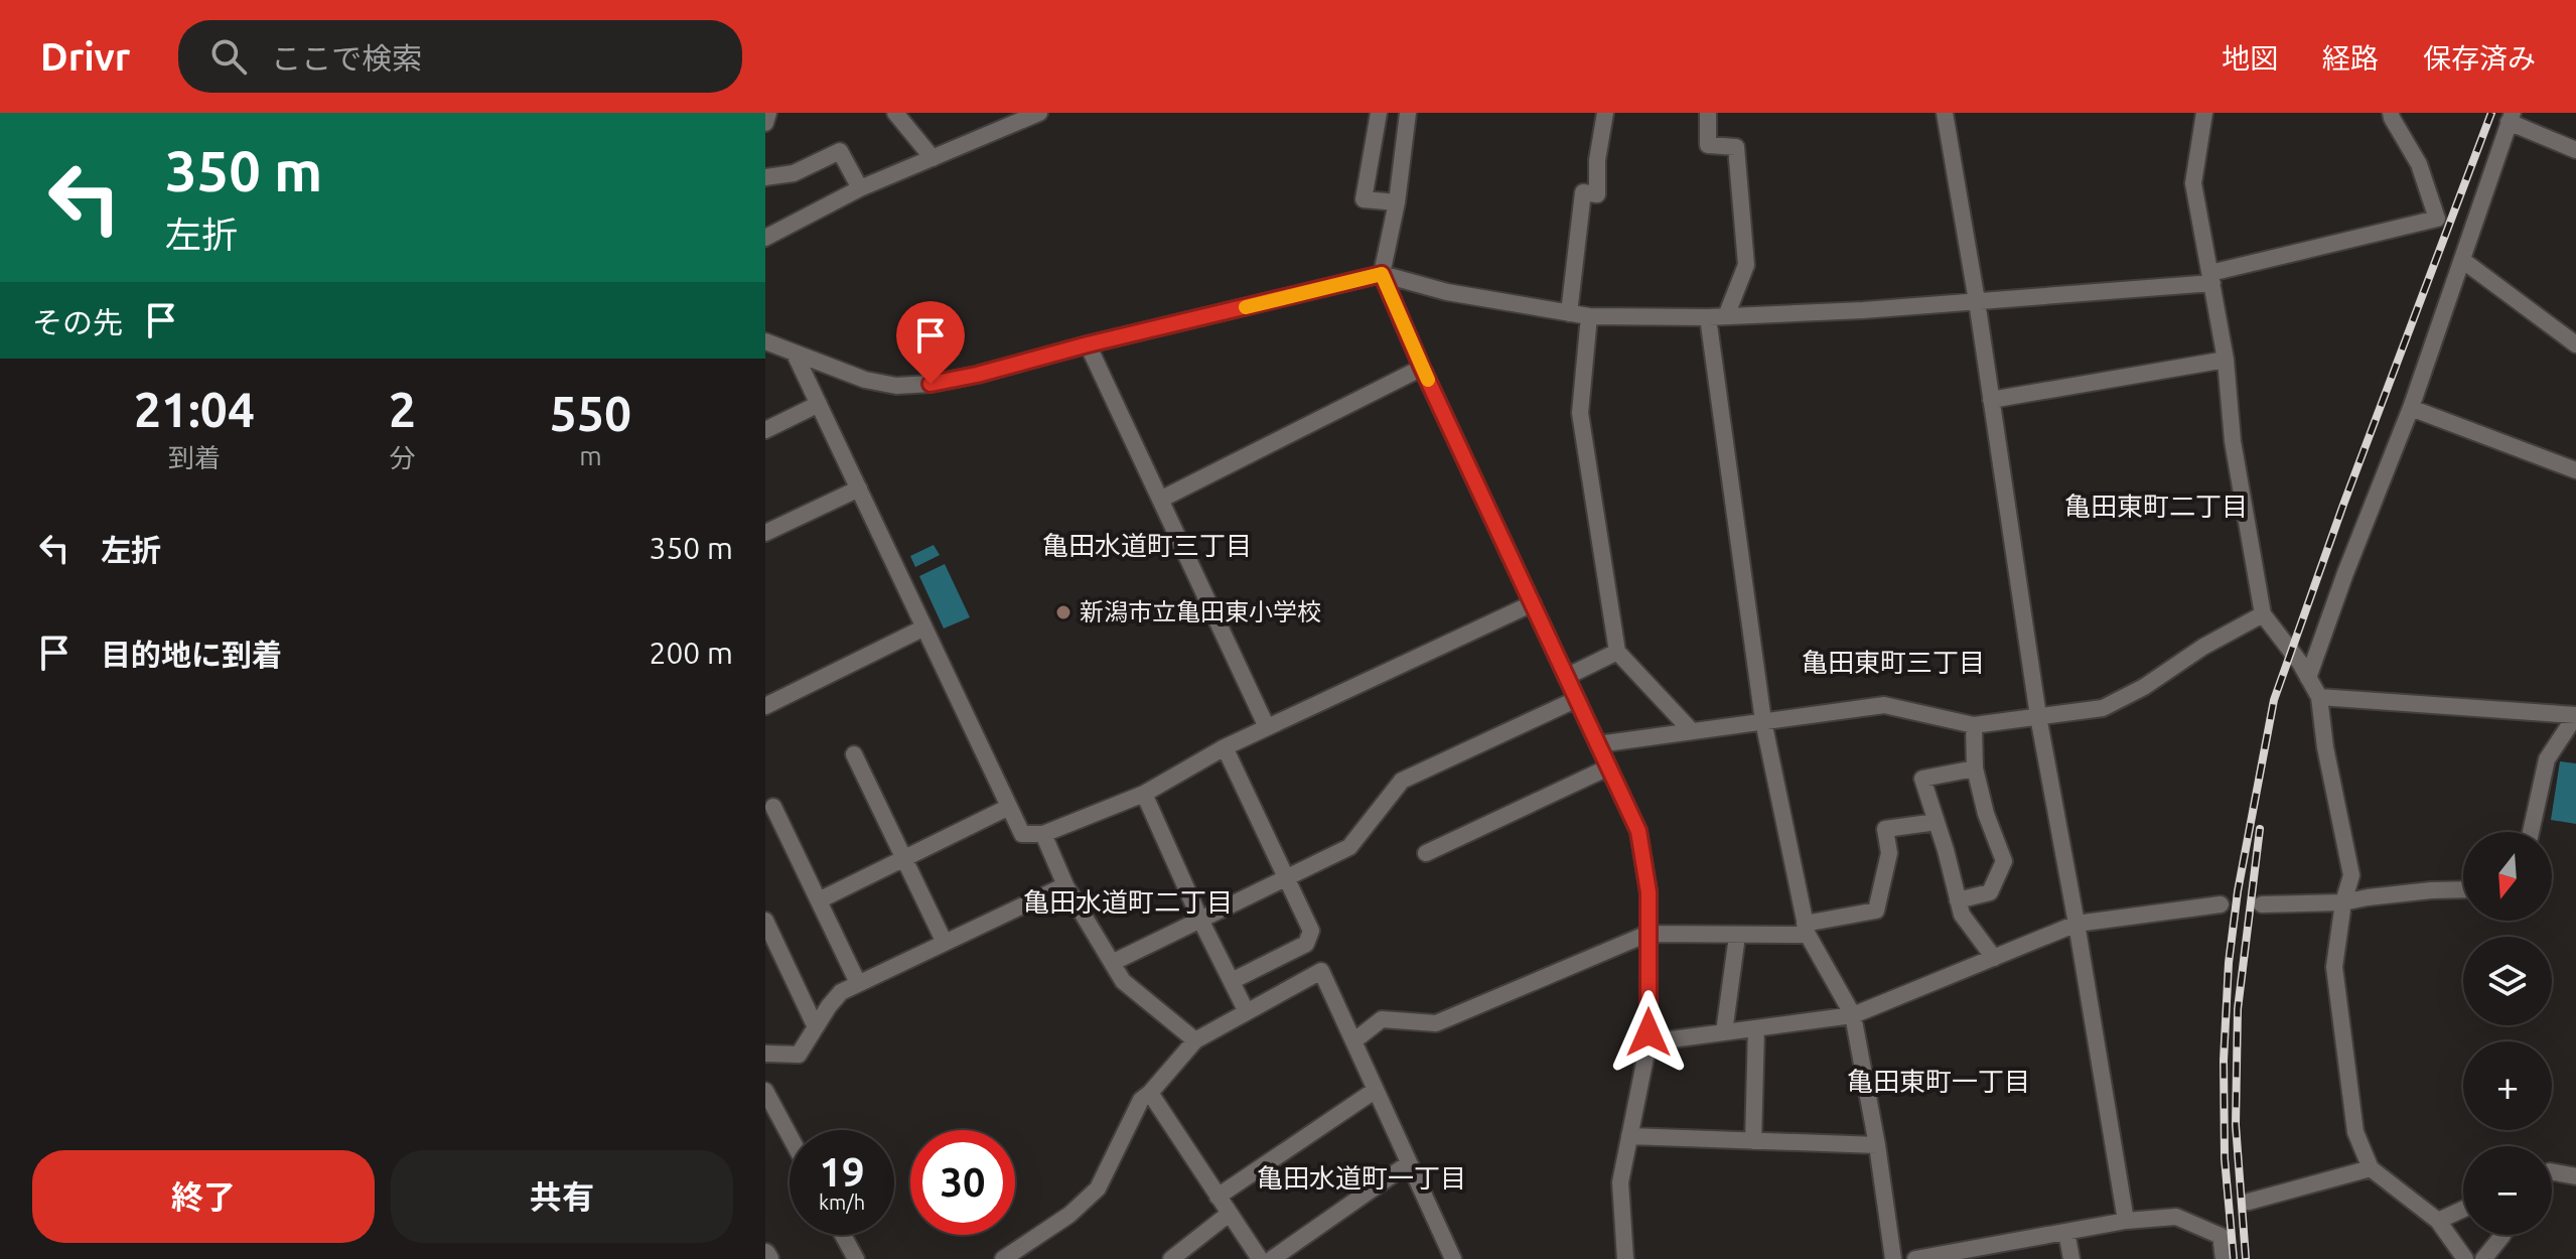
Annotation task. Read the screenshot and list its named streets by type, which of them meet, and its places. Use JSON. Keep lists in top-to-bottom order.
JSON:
{
  "districts": [
    "亀田東町二丁目",
    "亀田水道町三丁目",
    "亀田東町三丁目",
    "亀田水道町二丁目",
    "亀田東町一丁目",
    "亀田水道町一丁目"
  ],
  "places": ["新潟市立亀田東小学校"],
  "north": "bottom",
  "page": {
    "header": "Drivr",
    "search": "ここで検索",
    "nav": ["地図", "経路", "保存済み"],
    "turn": ["350 m", "左折"],
    "then": "その先",
    "eta": [
      "21:04",
      "到着",
      "2",
      "分",
      "550",
      "m"
    ],
    "list": [
      {
        "name": "左折",
        "value": "350 m"
      },
      {
        "name": "目的地に到着",
        "value": "200 m"
      }
    ],
    "map_buttons": ["+", "−"],
    "speed": "19 km/h",
    "limit": "30",
    "buttons": ["終了", "共有"]
  }
}
